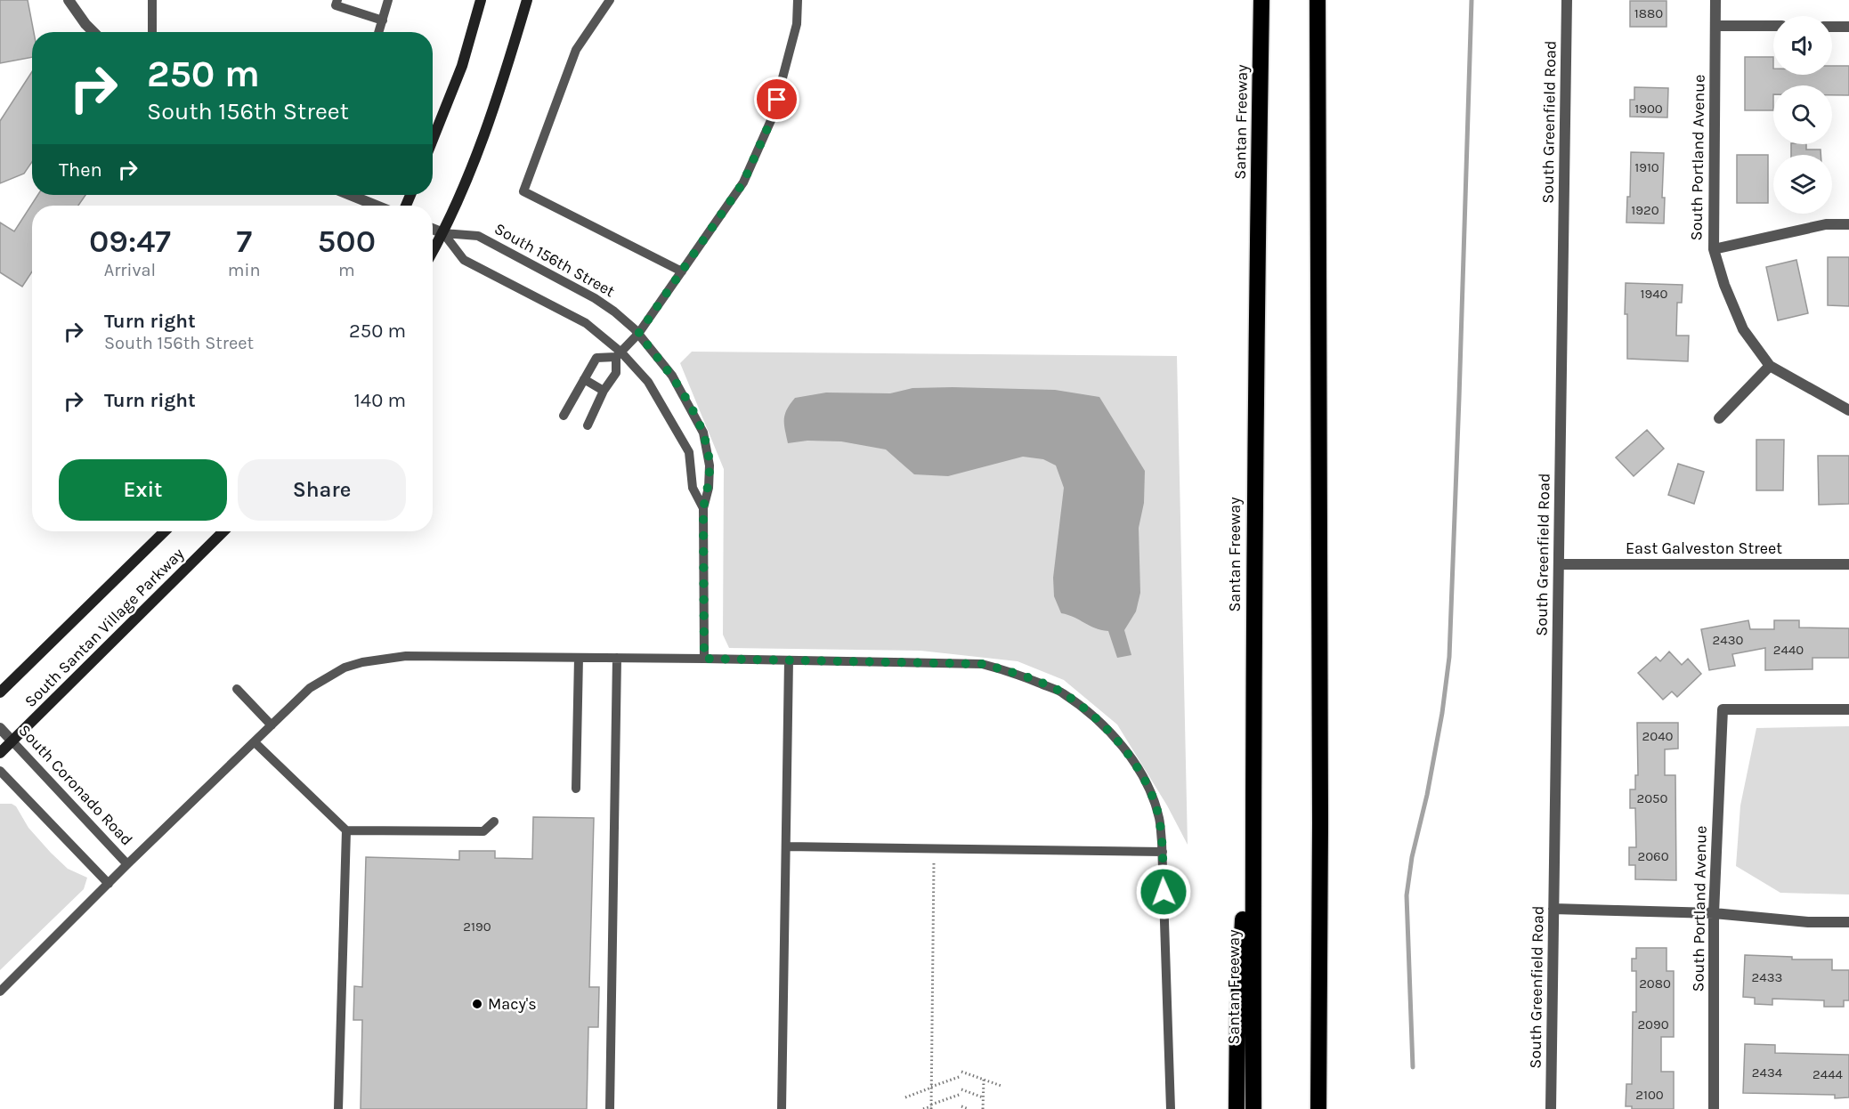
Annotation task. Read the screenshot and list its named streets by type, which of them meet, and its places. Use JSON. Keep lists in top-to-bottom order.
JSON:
{
  "streets": {
    "highway": ["Santan Freeway"],
    "main road": ["South Santan Village Parkway"],
    "street": [
      "South Greenfield Road",
      "South Portland Avenue",
      "South 156th Street",
      "East Galveston Street",
      "South Coronado Road"
    ]
  },
  "crossings": [
    ["South Greenfield Road", "East Galveston Street"],
    ["South Santan Village Parkway", "South Coronado Road"]
  ],
  "places": ["Macy's"],
  "house_numbers": [
    "1880",
    "1900",
    "1910",
    "1920",
    "1940",
    "2430",
    "2440",
    "2040",
    "2050",
    "2060",
    "2190",
    "2433",
    "2080",
    "2090",
    "2434",
    "2444",
    "2100"
  ],
  "page": {
    "turn": ["250 m", "South 156th Street"],
    "then": "Then",
    "eta": [
      "09:47",
      "Arrival",
      "7",
      "min",
      "500",
      "m"
    ],
    "list": [
      {
        "name": "Turn right",
        "note": "South 156th Street",
        "value": "250 m"
      },
      {
        "name": "Turn right",
        "value": "140 m"
      }
    ],
    "buttons": ["Exit", "Share"]
  }
}
